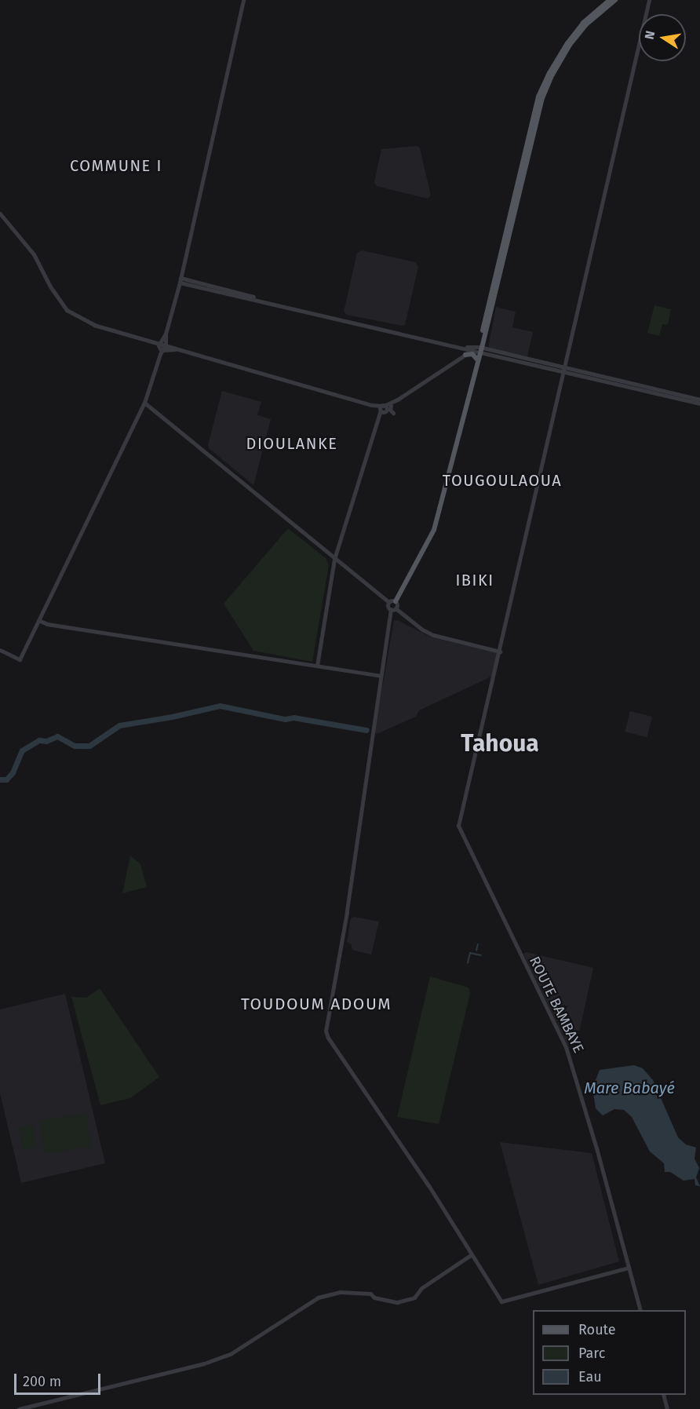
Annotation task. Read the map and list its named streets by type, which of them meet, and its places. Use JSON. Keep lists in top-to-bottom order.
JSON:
{
  "streets": {
    "street": ["ROUTE BAMBAYE"]
  },
  "districts": [
    "COMMUNE I",
    "DIOULANKE",
    "TOUGOULAOUA",
    "IBIKI",
    "Tahoua",
    "TOUDOUM ADOUM"
  ],
  "water": ["Mare Babayé"],
  "legend": ["Route", "Parc", "Eau"],
  "scale_bar": "200 m",
  "north": "left"
}
